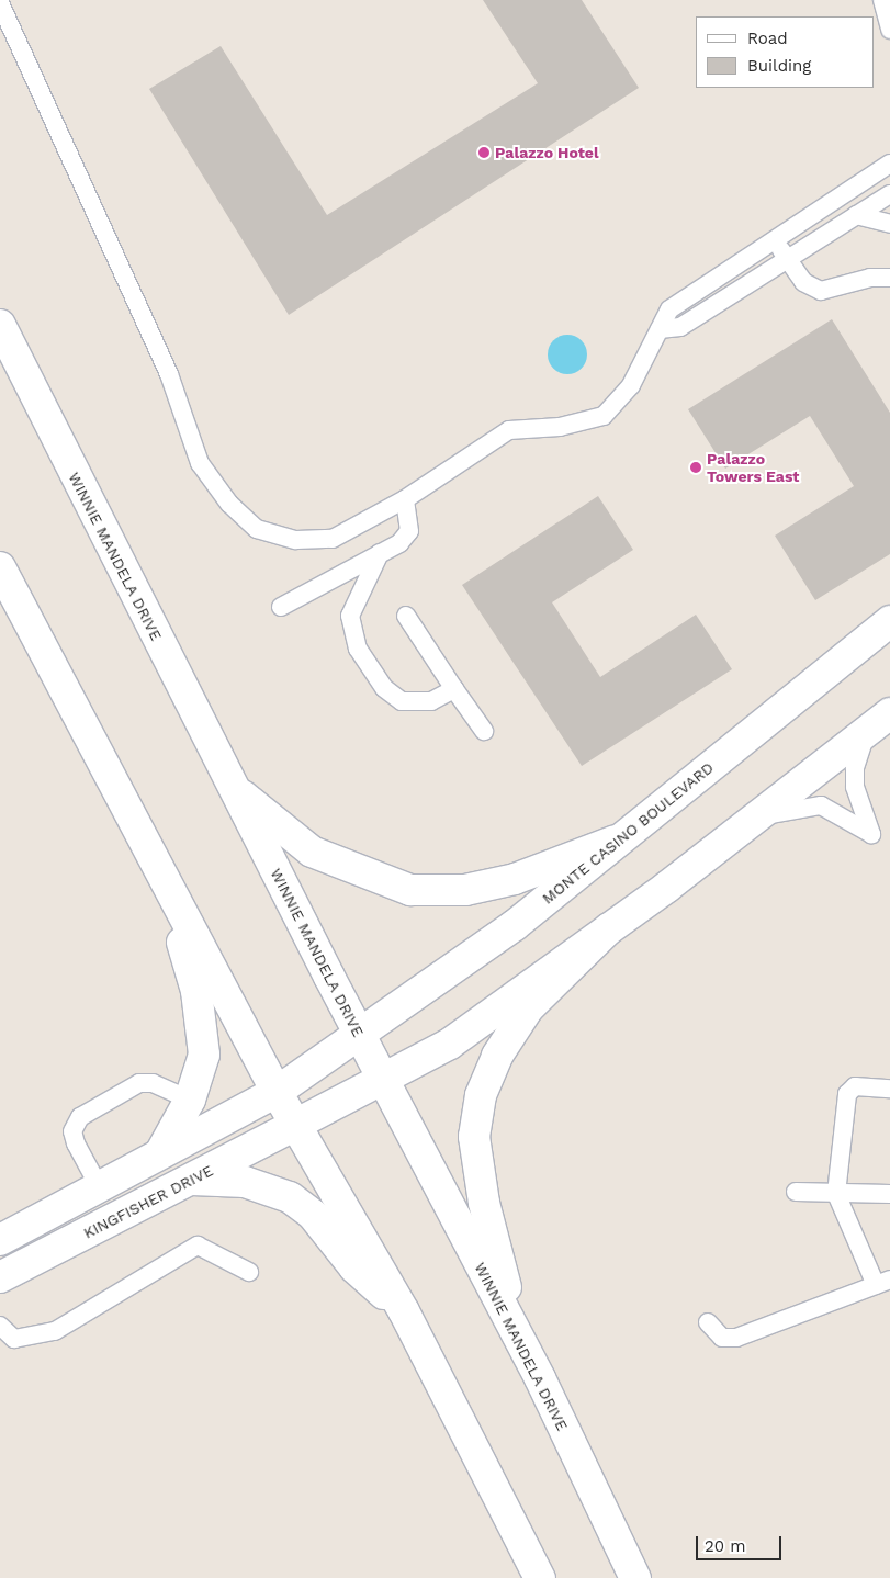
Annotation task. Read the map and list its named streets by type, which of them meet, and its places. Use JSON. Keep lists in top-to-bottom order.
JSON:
{
  "streets": {
    "main road": ["WINNIE MANDELA DRIVE", "MONTE CASINO BOULEVARD", "KINGFISHER DRIVE"]
  },
  "crossings": [
    ["WINNIE MANDELA DRIVE", "MONTE CASINO BOULEVARD"],
    ["WINNIE MANDELA DRIVE", "KINGFISHER DRIVE"]
  ],
  "places": ["Palazzo Hotel", "Palazzo Towers East"],
  "legend": ["Road", "Building"],
  "scale_bar": "20 m"
}
